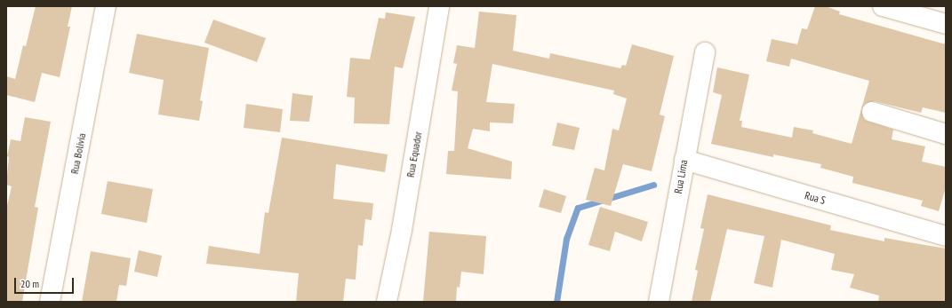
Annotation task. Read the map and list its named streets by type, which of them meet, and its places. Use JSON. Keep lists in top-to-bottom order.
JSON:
{
  "streets": {
    "street": [
      "Rua Bolívia",
      "Rua Equador",
      "Rua Lima",
      "Rua S"
    ]
  },
  "crossings": [
    ["Rua Lima", "Rua S"]
  ],
  "scale_bar": "20 m"
}
